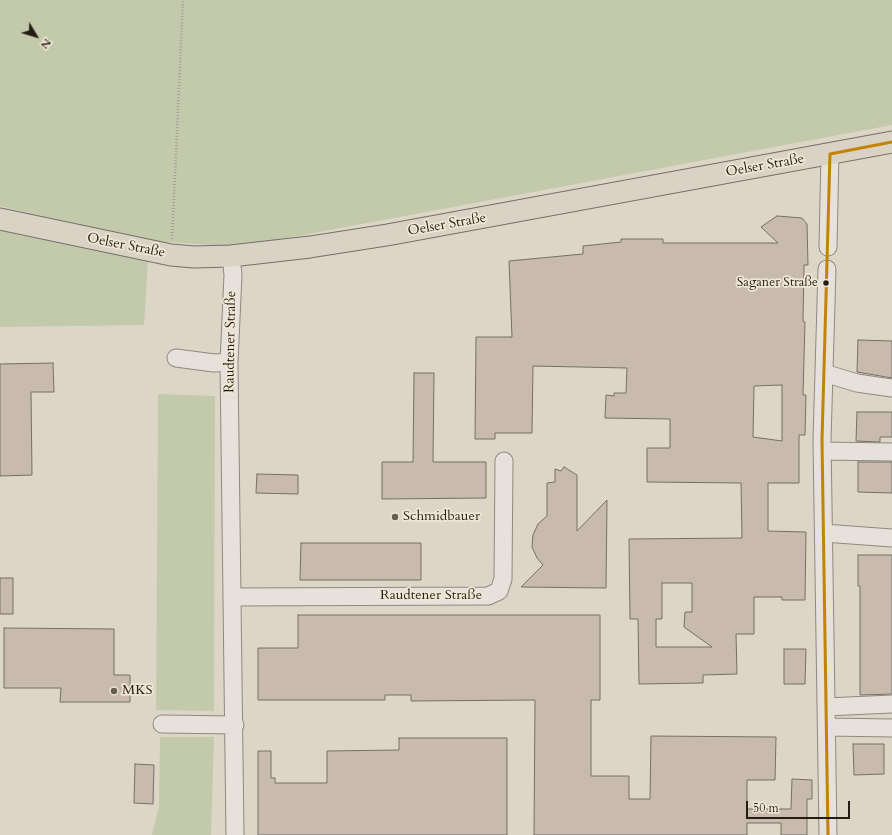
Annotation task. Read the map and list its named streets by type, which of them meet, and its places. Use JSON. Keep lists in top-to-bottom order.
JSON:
{
  "streets": {
    "main road": ["Oelser Straße"],
    "street": ["Raudtener Straße"]
  },
  "crossings": [
    ["Oelser Straße", "Raudtener Straße"]
  ],
  "places": ["Saganer Straße", "Schmidbauer", "MKS"],
  "scale_bar": "50 m",
  "north": "bottom right"
}
